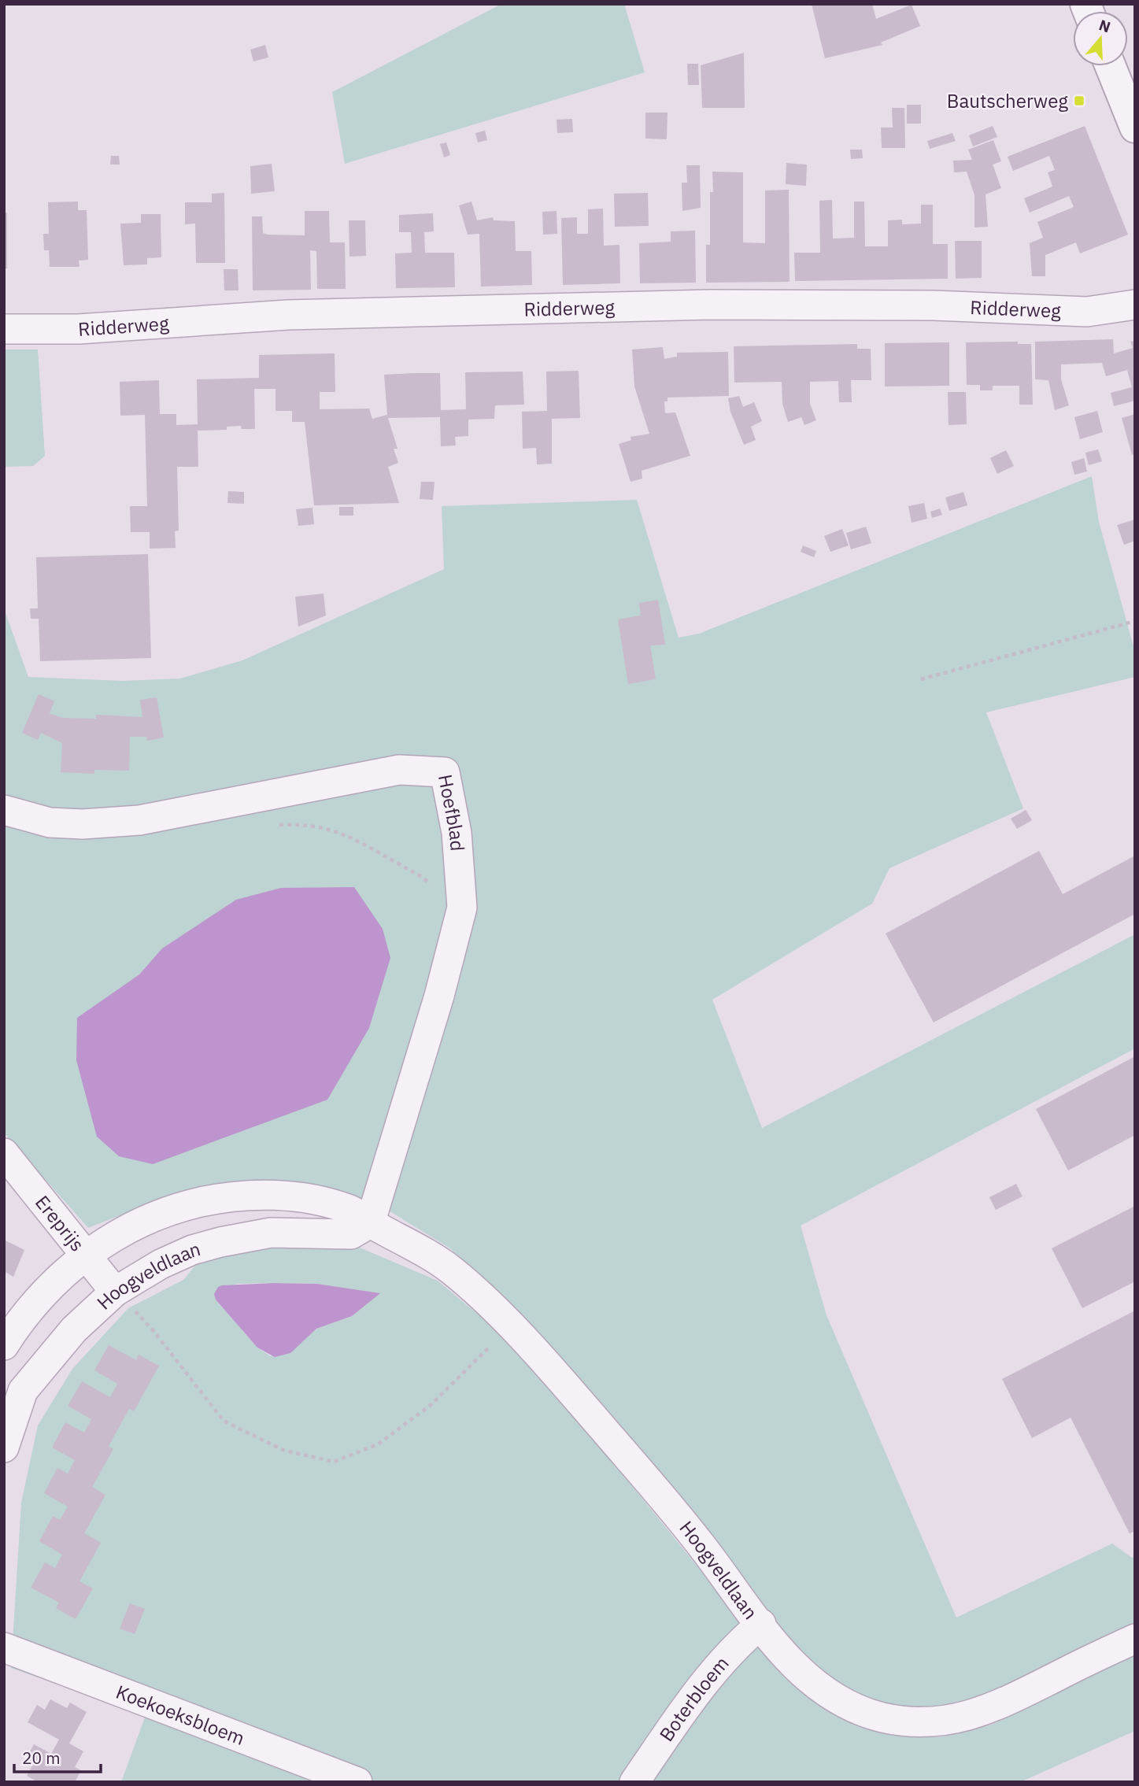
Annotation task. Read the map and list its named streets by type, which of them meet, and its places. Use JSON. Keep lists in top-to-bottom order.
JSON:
{
  "streets": {
    "street": [
      "Ridderweg",
      "Hoefblad",
      "Ereprijs",
      "Hoogveldlaan",
      "Boterbloem",
      "Koekoeksbloem"
    ]
  },
  "crossings": [
    ["Hoefblad", "Hoogveldlaan"],
    ["Ereprijs", "Hoogveldlaan"],
    ["Hoogveldlaan", "Boterbloem"]
  ],
  "places": {
    "transit": ["Bautscherweg"]
  },
  "scale_bar": "20 m",
  "north": "top"
}
